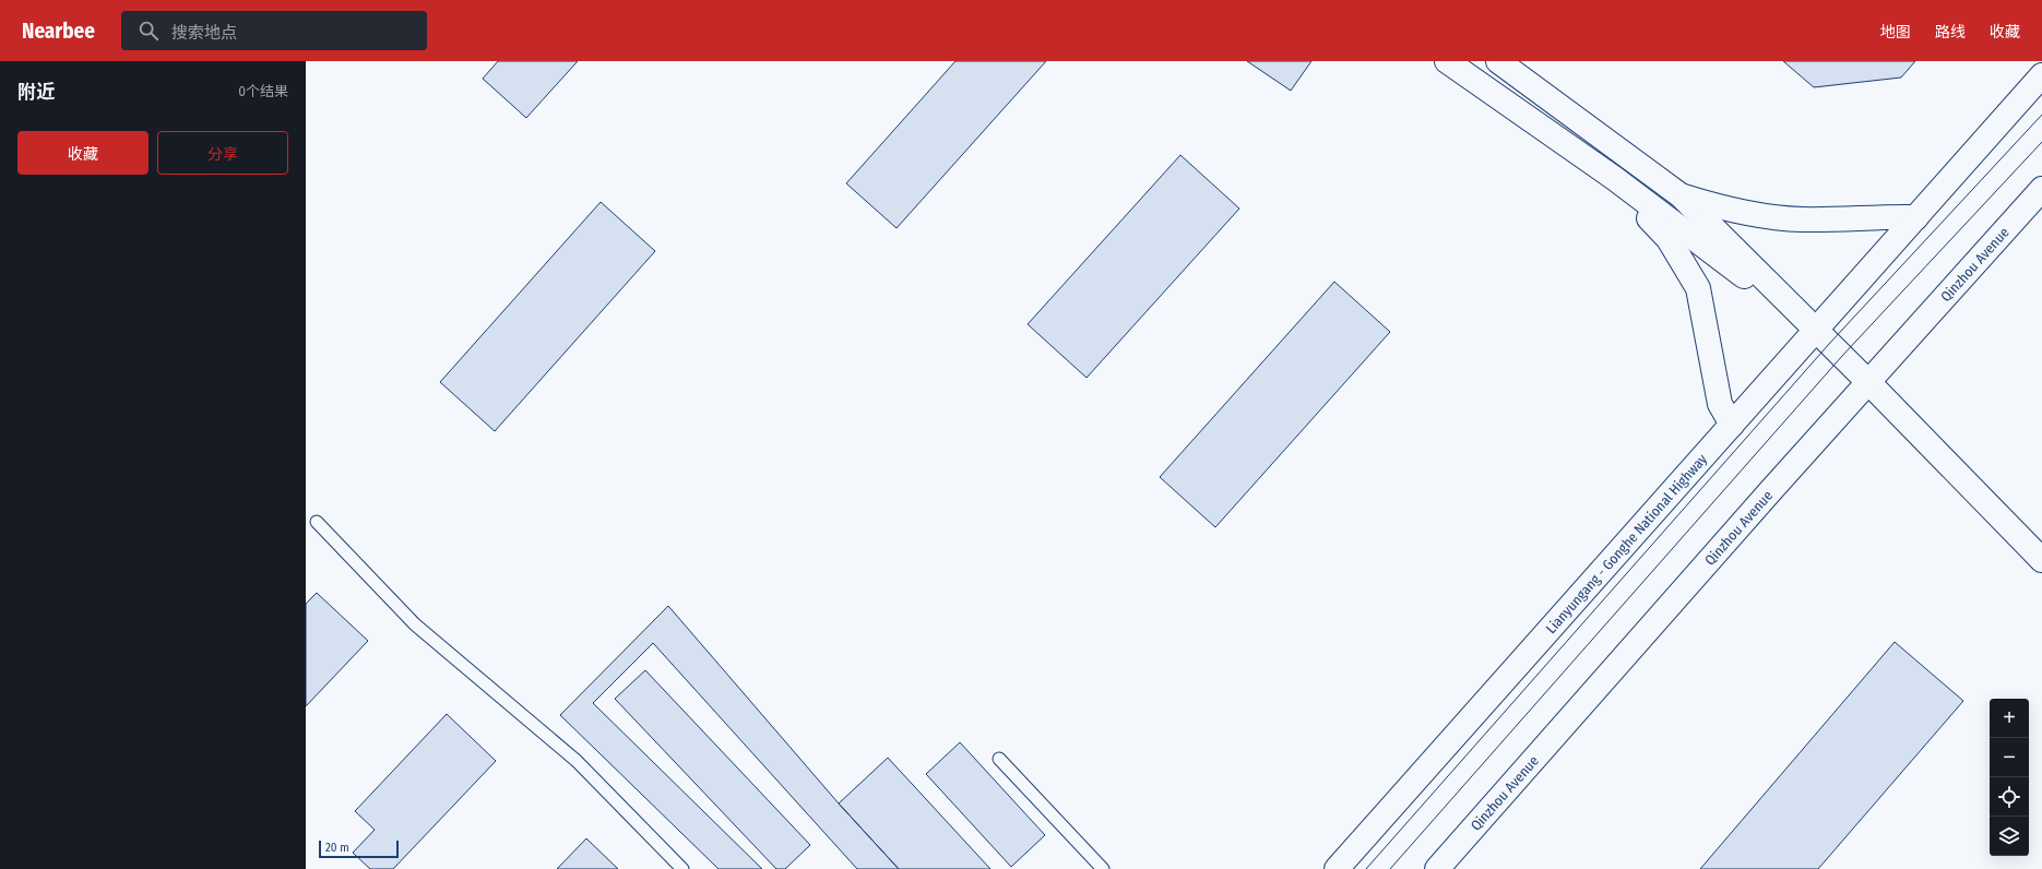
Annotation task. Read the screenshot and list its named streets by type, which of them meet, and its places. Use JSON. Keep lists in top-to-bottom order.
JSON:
{
  "streets": {
    "main road": ["Qinzhou Avenue", "Lianyungang - Gonghe National Highway"]
  },
  "scale_bar": "20 m",
  "page": {
    "header": "Nearbee",
    "search": "搜索地点",
    "nav": ["地图", "路线", "收藏"],
    "heading": ["附近", "0个结果"],
    "buttons": ["收藏", "分享"],
    "map_buttons": ["+", "−"],
    "scale": "20 m"
  }
}
